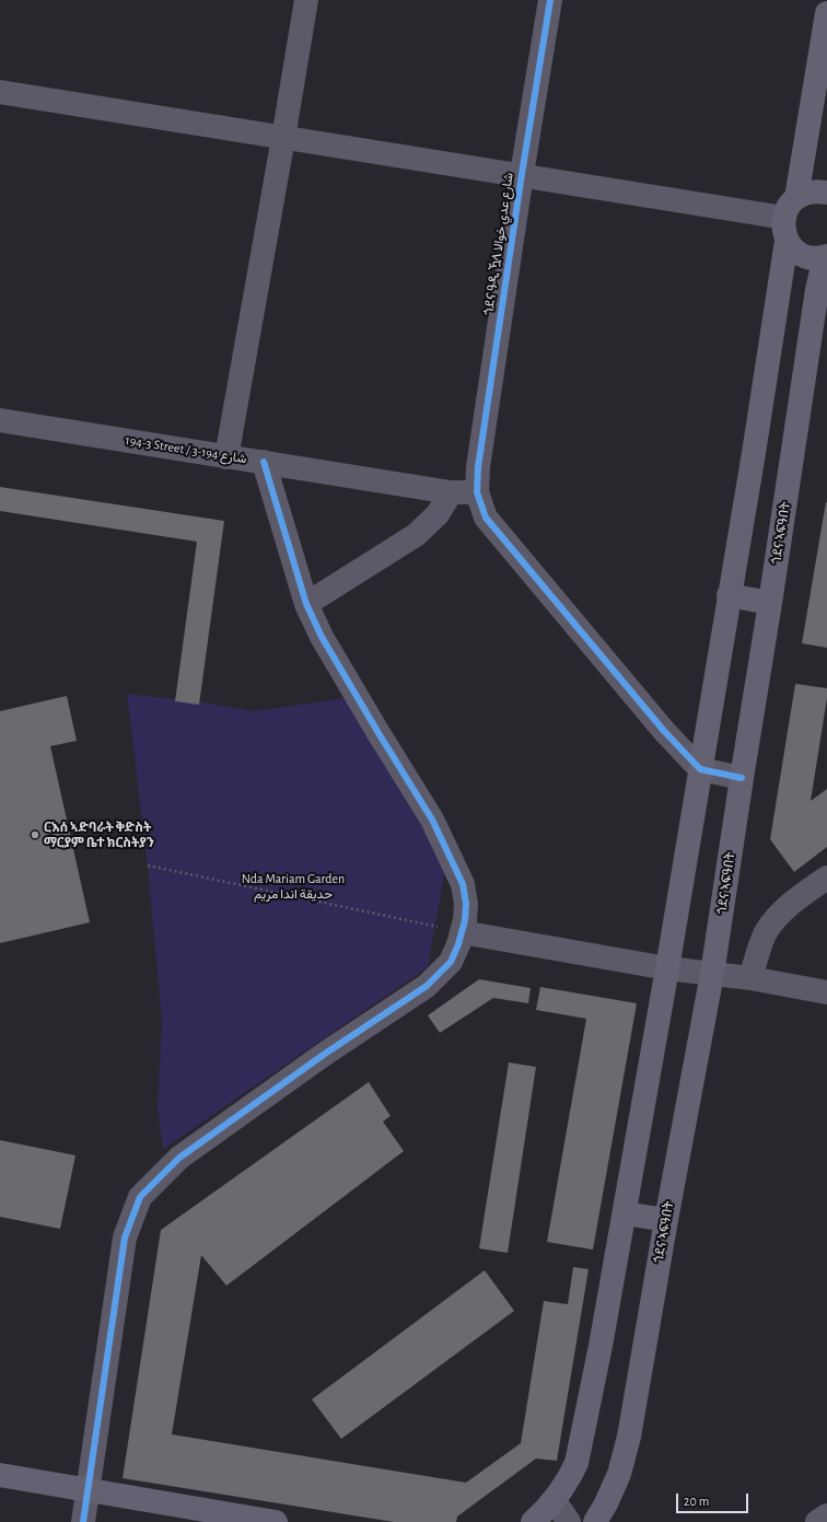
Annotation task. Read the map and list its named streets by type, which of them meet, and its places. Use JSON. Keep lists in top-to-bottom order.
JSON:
{
  "streets": {
    "highway": ["ጎደና ኣፍዓበት"],
    "street": ["ጎደና ዓዲ ዃላ شارع عدي خوالا", "194-3 Street / شارع 194-3"]
  },
  "crossings": [
    ["ጎደና ዓዲ ዃላ شارع عدي خوالا", "194-3 Street / شارع 194-3"]
  ],
  "parks": ["Nda Mariam Garden حديقة اندا مريم"],
  "places": ["ርእሰ ኣድባራት ቅድስት ማርያም ቤተ ክርስትያን"],
  "scale_bar": "20 m"
}
